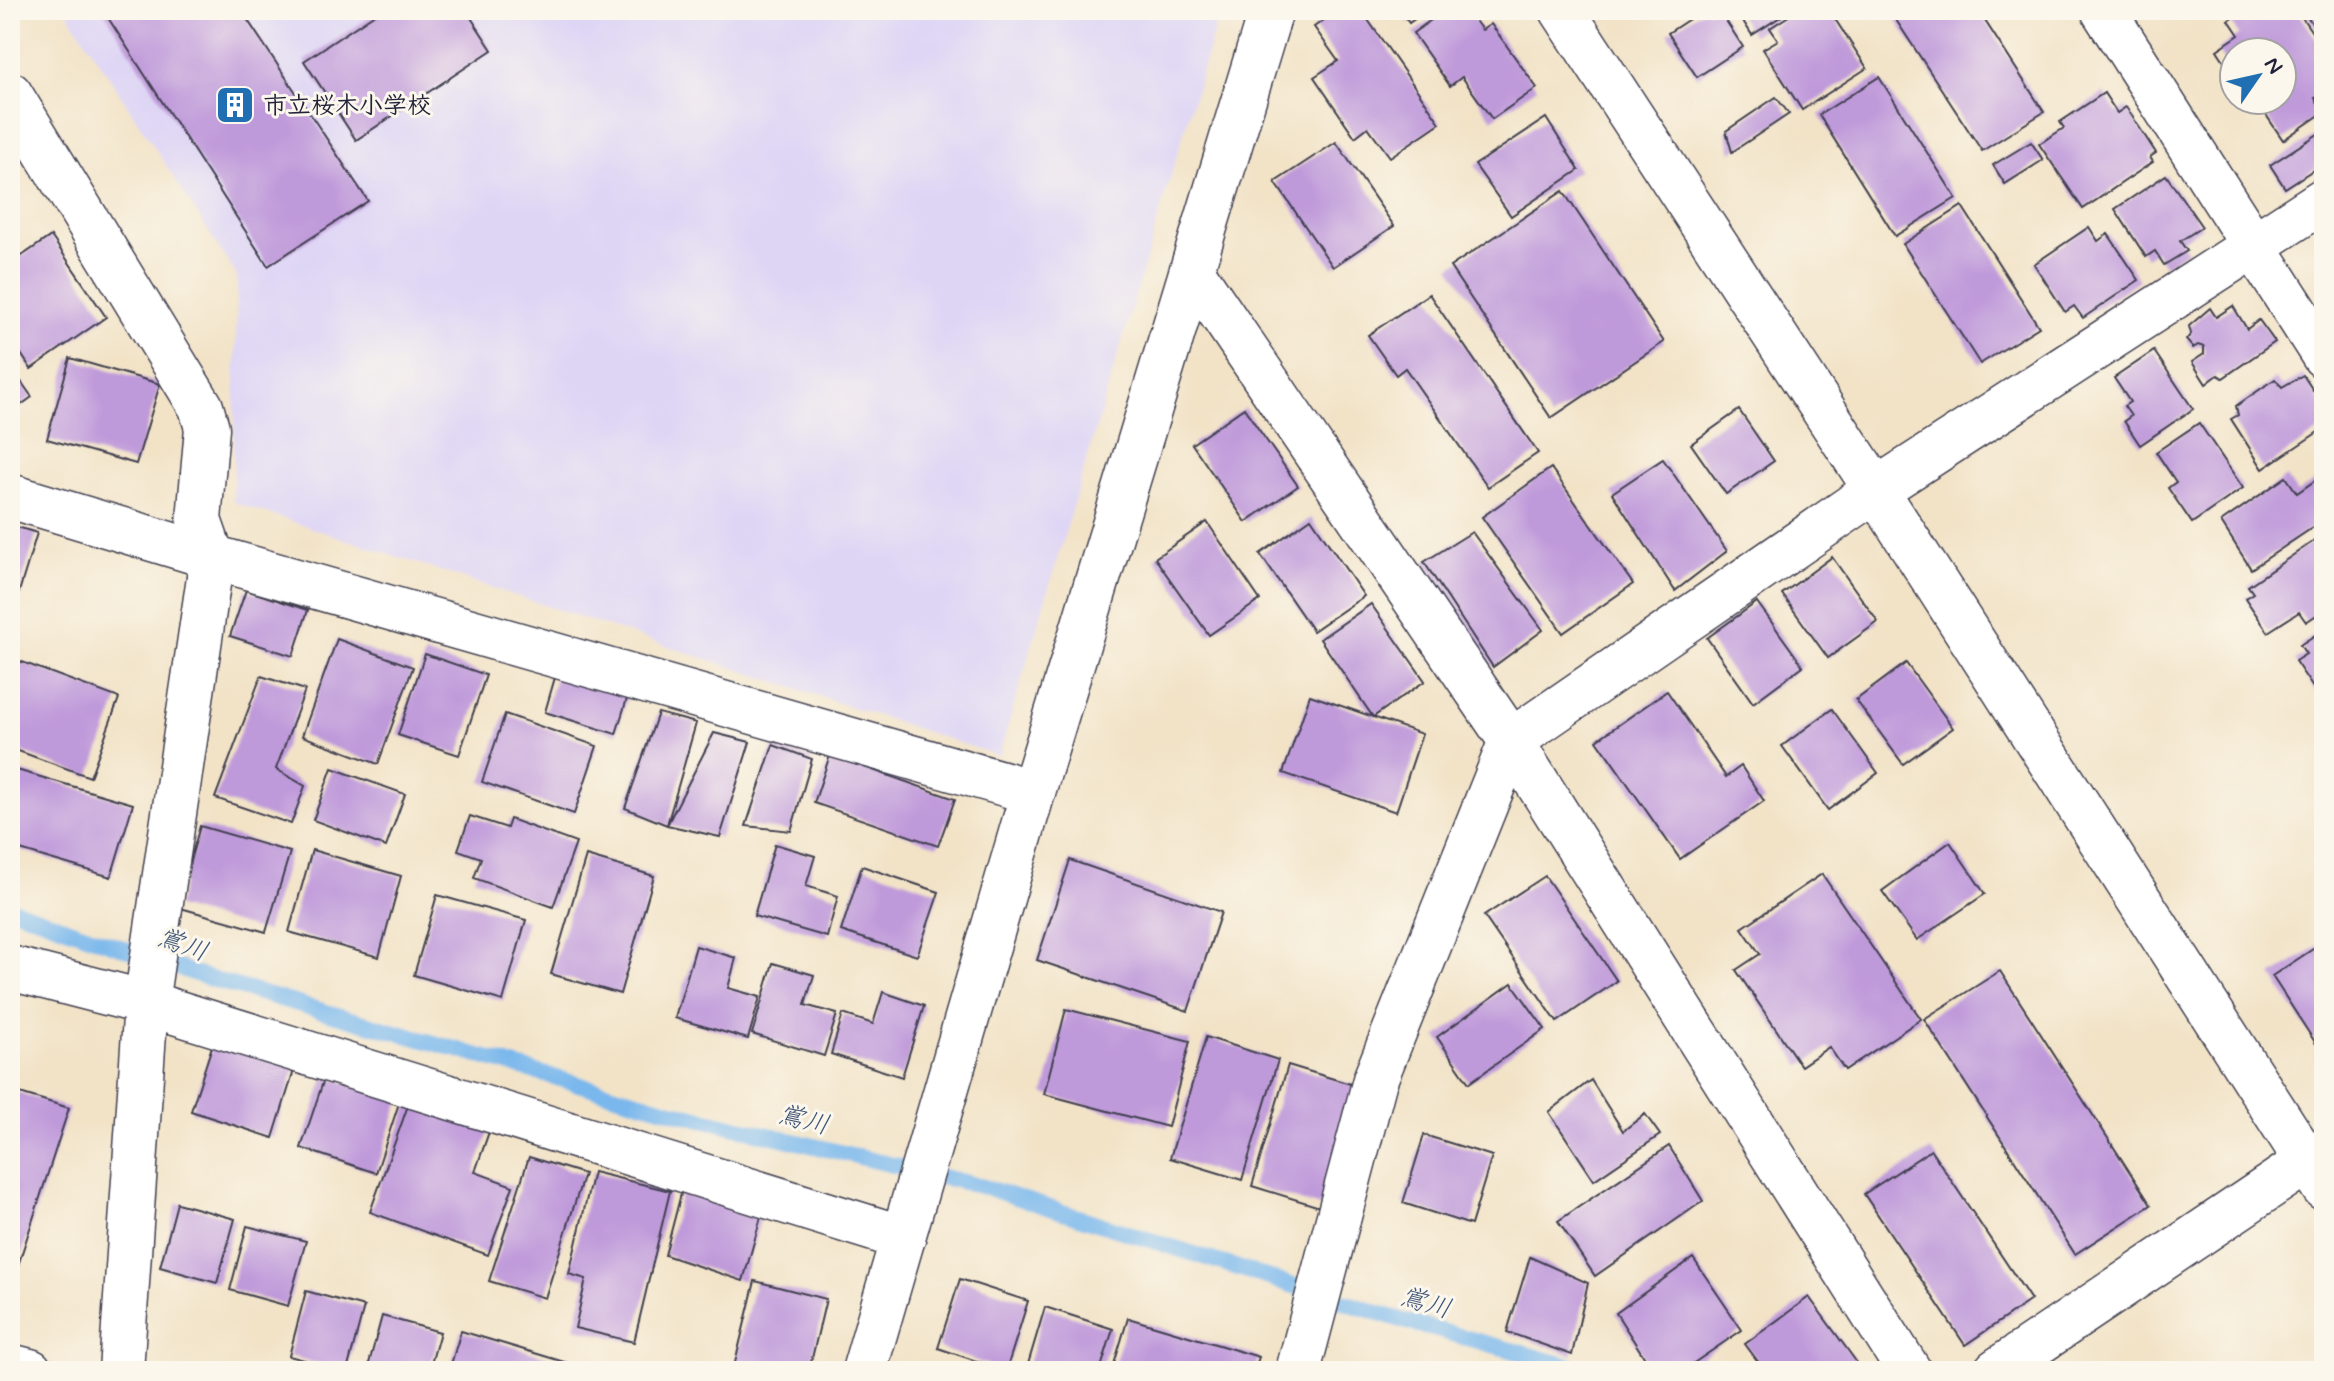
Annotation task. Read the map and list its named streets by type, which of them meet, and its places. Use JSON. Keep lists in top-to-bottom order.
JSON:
{
  "water": ["鴬川"],
  "places": {
    "building": ["市立桜木小学校"]
  },
  "north": "top right"
}
